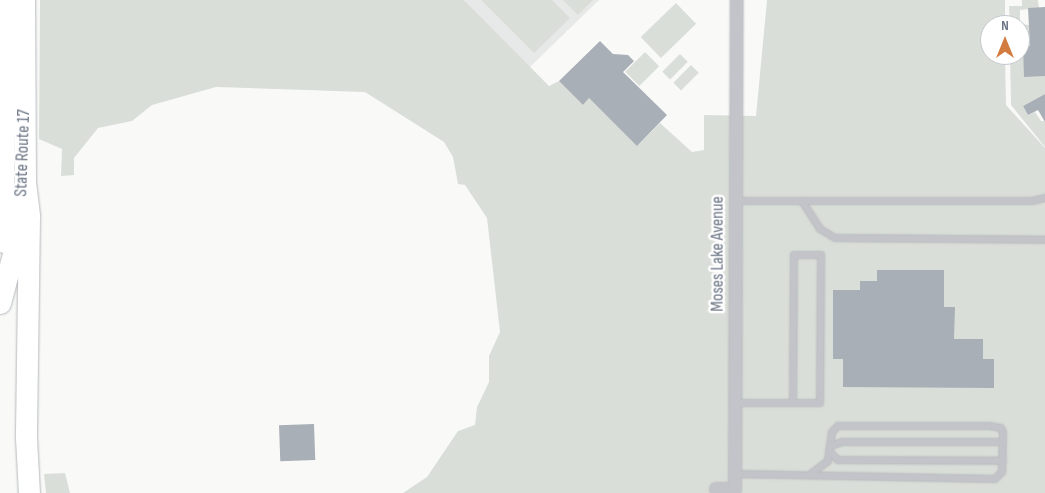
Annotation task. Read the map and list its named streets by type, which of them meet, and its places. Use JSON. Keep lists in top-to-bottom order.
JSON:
{
  "streets": {
    "highway": ["State Route 17"],
    "street": ["Moses Lake Avenue"]
  },
  "north": "top"
}
